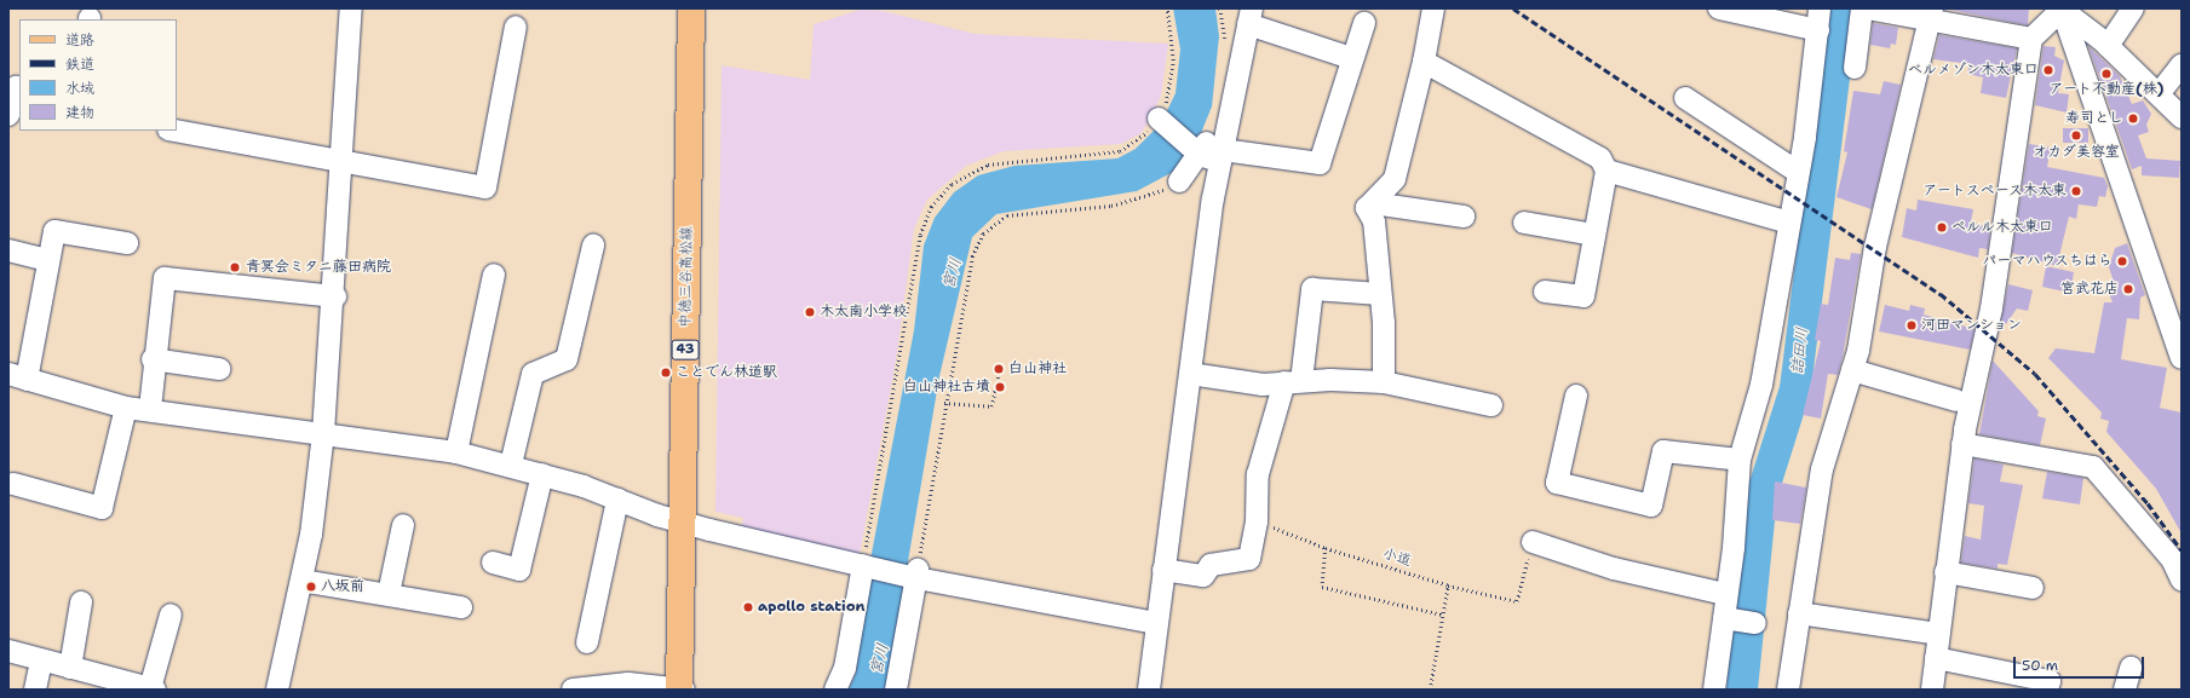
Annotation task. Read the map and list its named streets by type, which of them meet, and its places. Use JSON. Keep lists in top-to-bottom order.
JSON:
{
  "streets": {
    "main road": ["中徳三谷高松線", "43"],
    "path": ["小道"]
  },
  "water": ["宮川", "詰田川"],
  "places": [
    "ベルメゾン木太東口",
    "アート不動産(株)",
    "寿司とし",
    "オカダ美容室",
    "アートスペース木太東",
    "ペルル木太東口",
    "パーマハウスちはら",
    "青冥会ミタニ藤田病院",
    "宮武花店",
    "木太南小学校",
    "河田マンション",
    "白山神社",
    "ことでん林道駅",
    "白山神社古墳",
    "八坂前",
    "apollo station"
  ],
  "legend": [
    "道路",
    "鉄道",
    "水域",
    "建物"
  ],
  "scale_bar": "50 m"
}
